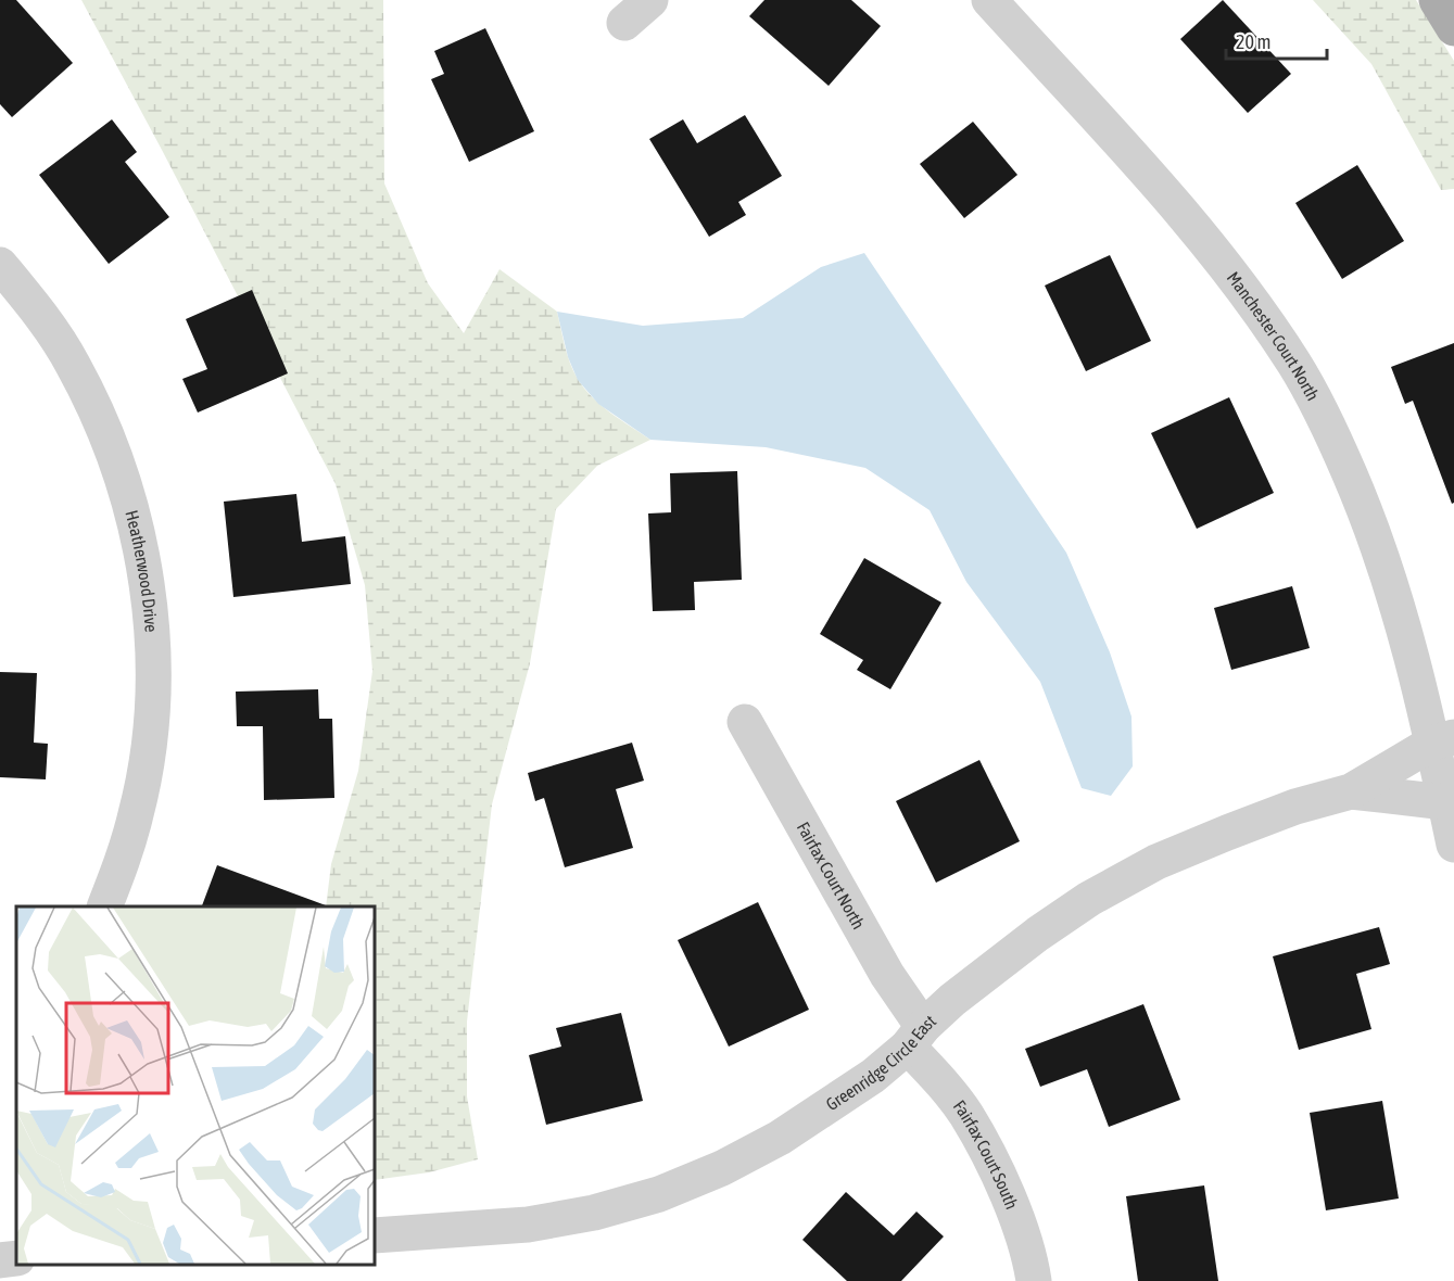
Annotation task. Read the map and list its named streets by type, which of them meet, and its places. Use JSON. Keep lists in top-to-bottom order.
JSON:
{
  "streets": {
    "street": [
      "Manchester Court North",
      "Heatherwood Drive",
      "Fairfax Court North",
      "Greenridge Circle East",
      "Fairfax Court South"
    ]
  },
  "crossings": [
    ["Manchester Court North", "Greenridge Circle East"],
    ["Fairfax Court North", "Greenridge Circle East"],
    ["Fairfax Court North", "Fairfax Court South"],
    ["Greenridge Circle East", "Fairfax Court South"]
  ],
  "scale_bar": "20 m"
}
